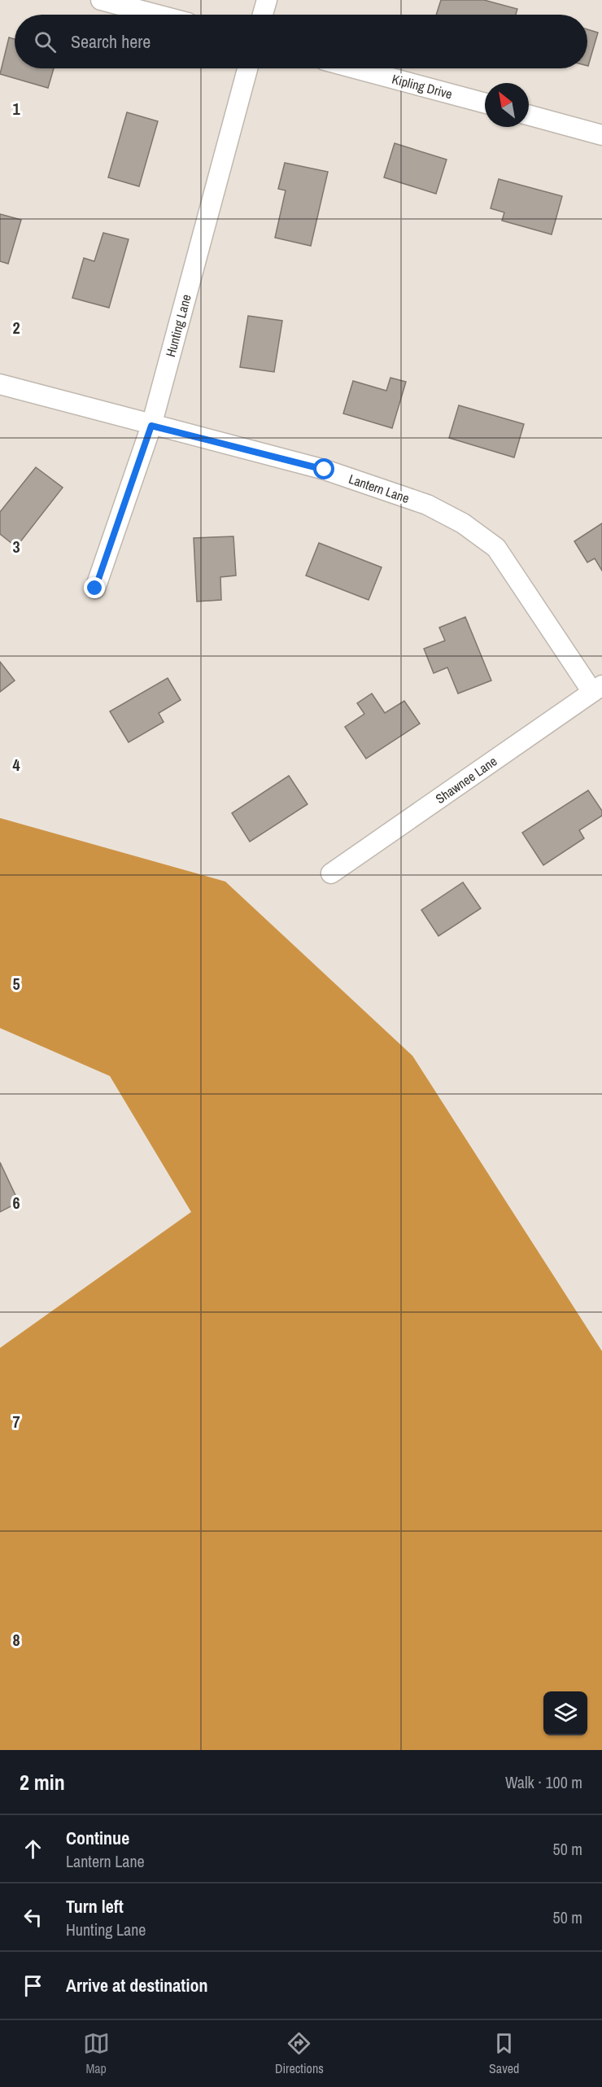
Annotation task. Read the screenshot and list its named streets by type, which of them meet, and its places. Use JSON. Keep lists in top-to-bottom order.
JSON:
{
  "streets": {
    "street": [
      "Kipling Drive",
      "Hunting Lane",
      "Lantern Lane",
      "Shawnee Lane"
    ]
  },
  "crossings": [
    ["Hunting Lane", "Lantern Lane"],
    ["Lantern Lane", "Shawnee Lane"]
  ],
  "north": "top left",
  "page": {
    "search": "Search here",
    "heading": ["2 min", "Walk · 100 m"],
    "list": [
      ["Continue", "Lantern Lane", "50 m"],
      ["Turn left", "Hunting Lane", "50 m"],
      "Arrive at destination"
    ],
    "nav": ["Map", "Directions", "Saved"]
  },
  "grid": {
    "rows": [
      "1",
      "2",
      "3",
      "4",
      "5",
      "6",
      "7",
      "8"
    ]
  }
}
